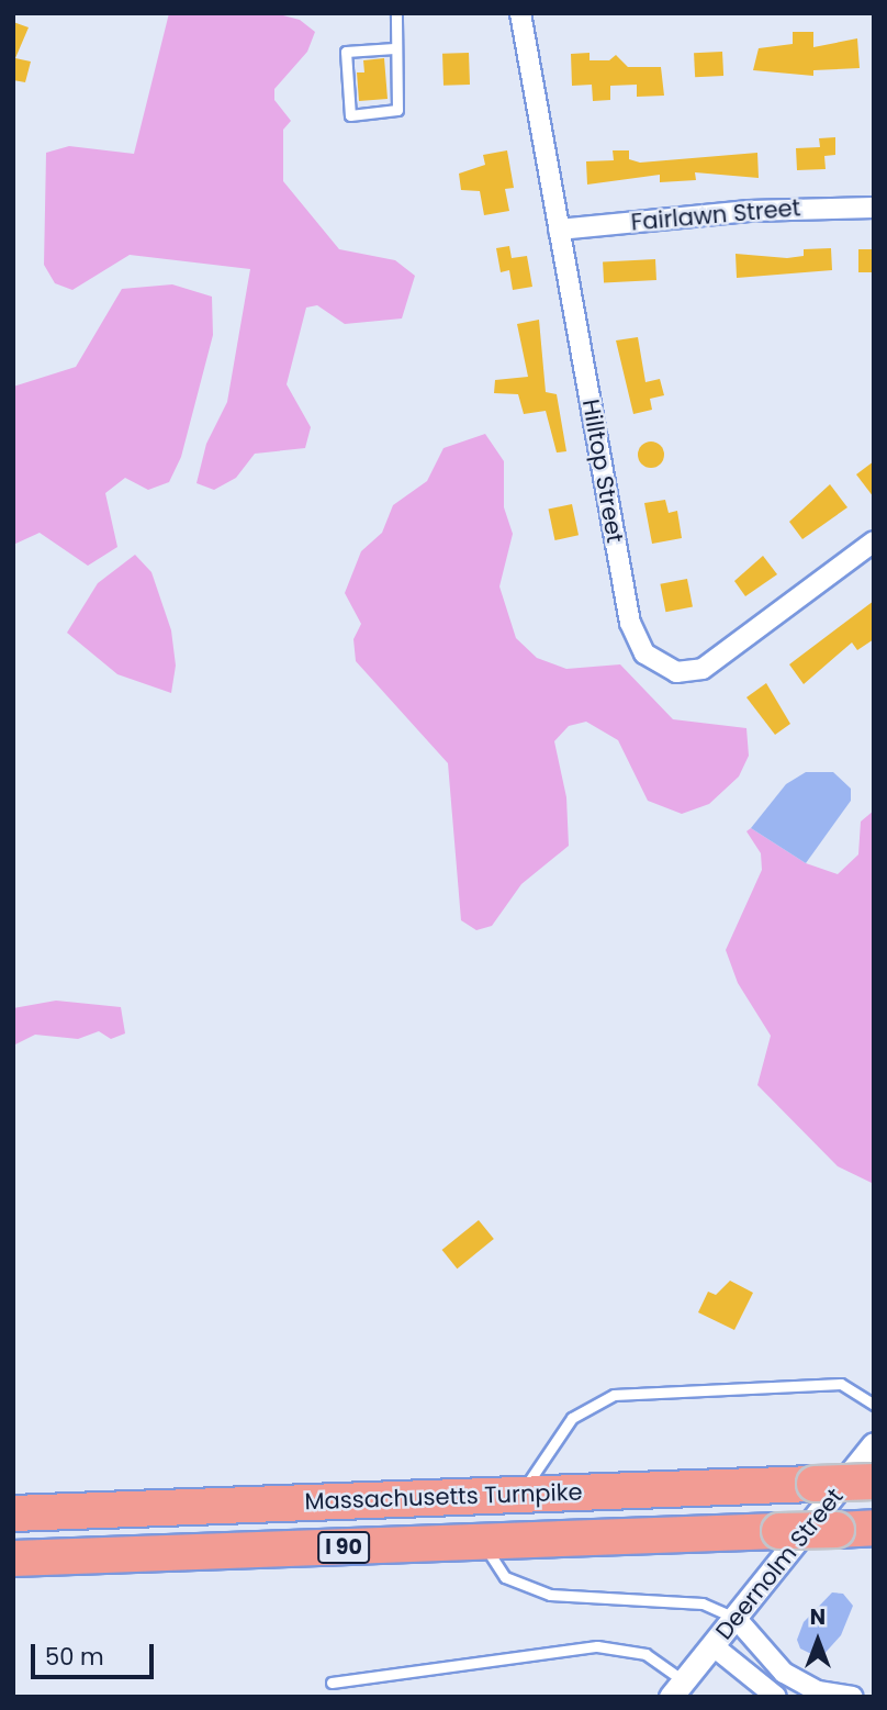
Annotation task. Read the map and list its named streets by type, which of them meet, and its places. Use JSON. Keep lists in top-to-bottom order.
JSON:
{
  "streets": {
    "highway": ["Massachusetts Turnpike", "I 90"],
    "street": ["Fairlawn Street", "Hilltop Street", "Deernolm Street"]
  },
  "crossings": [
    ["Fairlawn Street", "Hilltop Street"]
  ],
  "scale_bar": "50 m",
  "north": "top"
}
